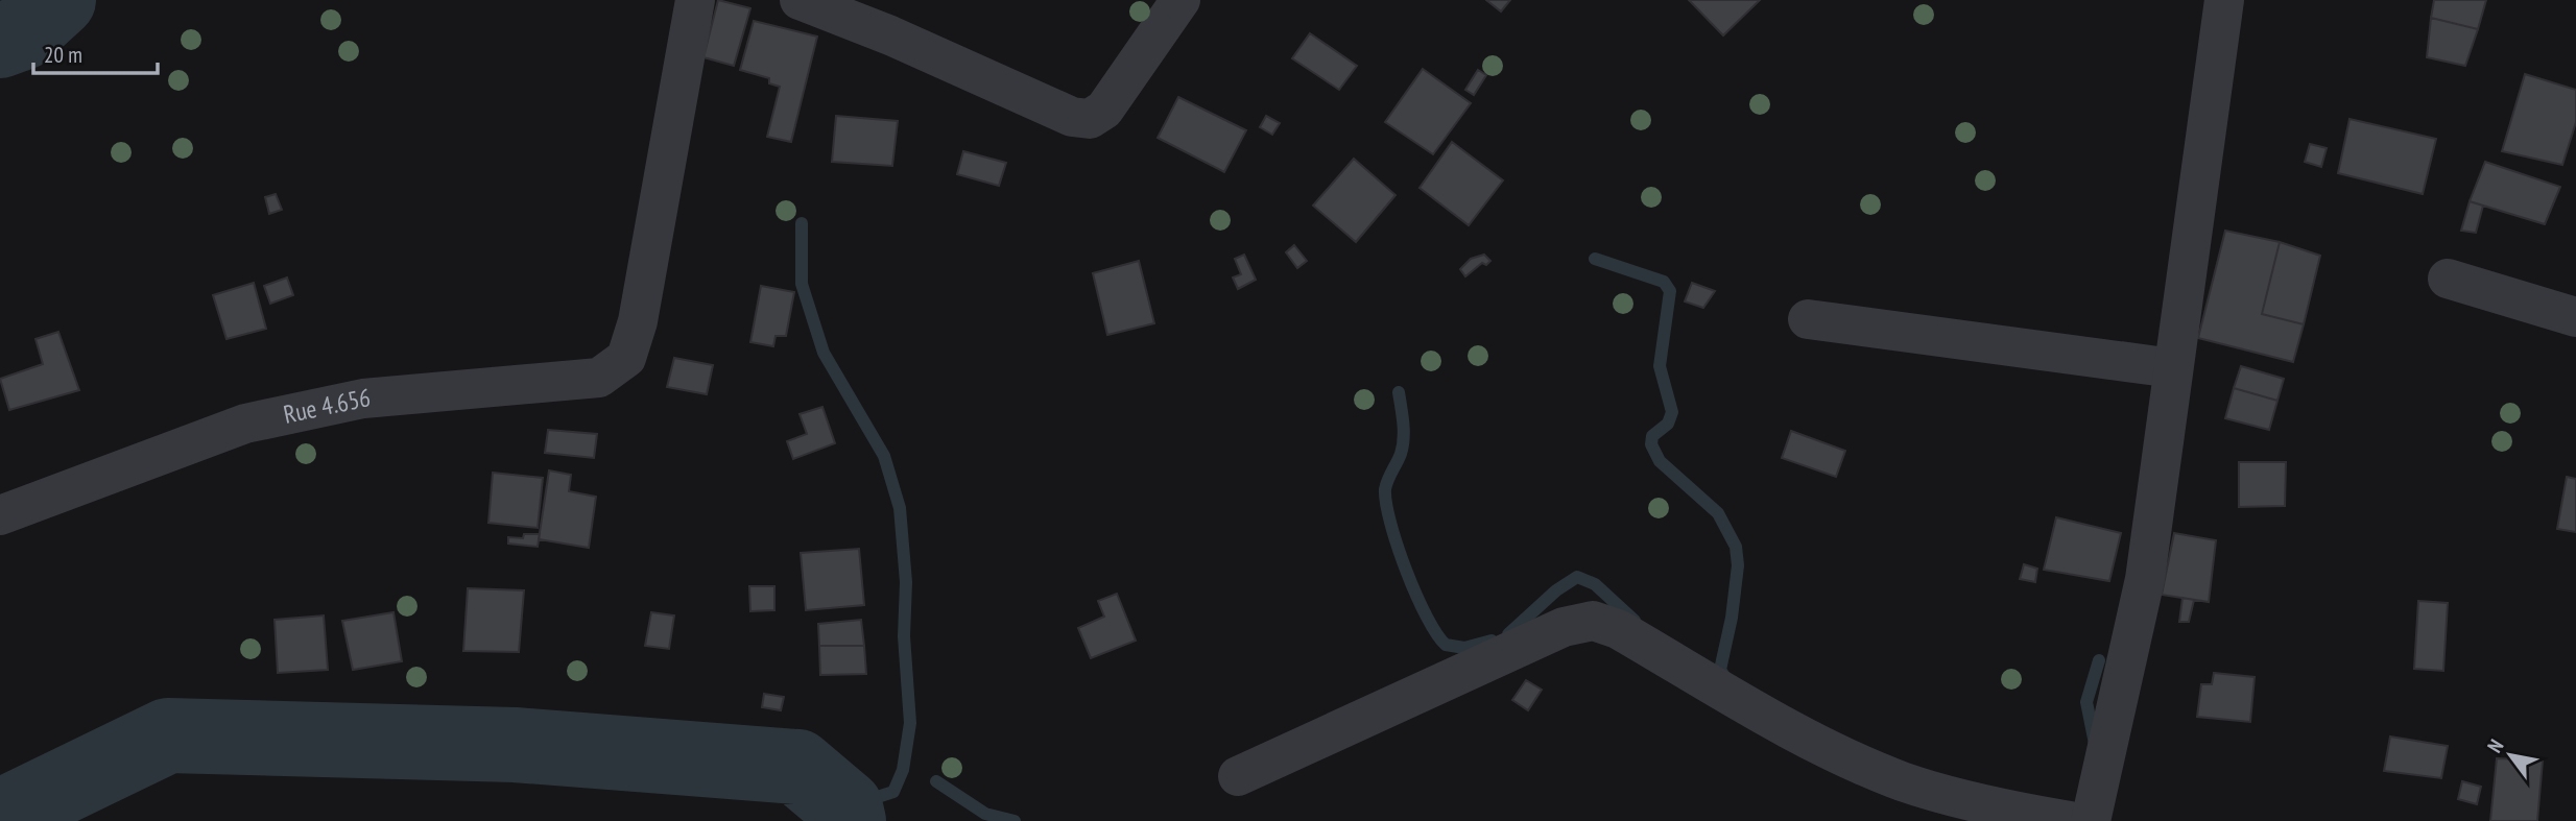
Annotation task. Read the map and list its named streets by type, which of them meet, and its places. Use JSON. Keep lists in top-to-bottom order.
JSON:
{
  "streets": {
    "street": ["Rue 4.656"]
  },
  "scale_bar": "20 m",
  "north": "top left"
}
